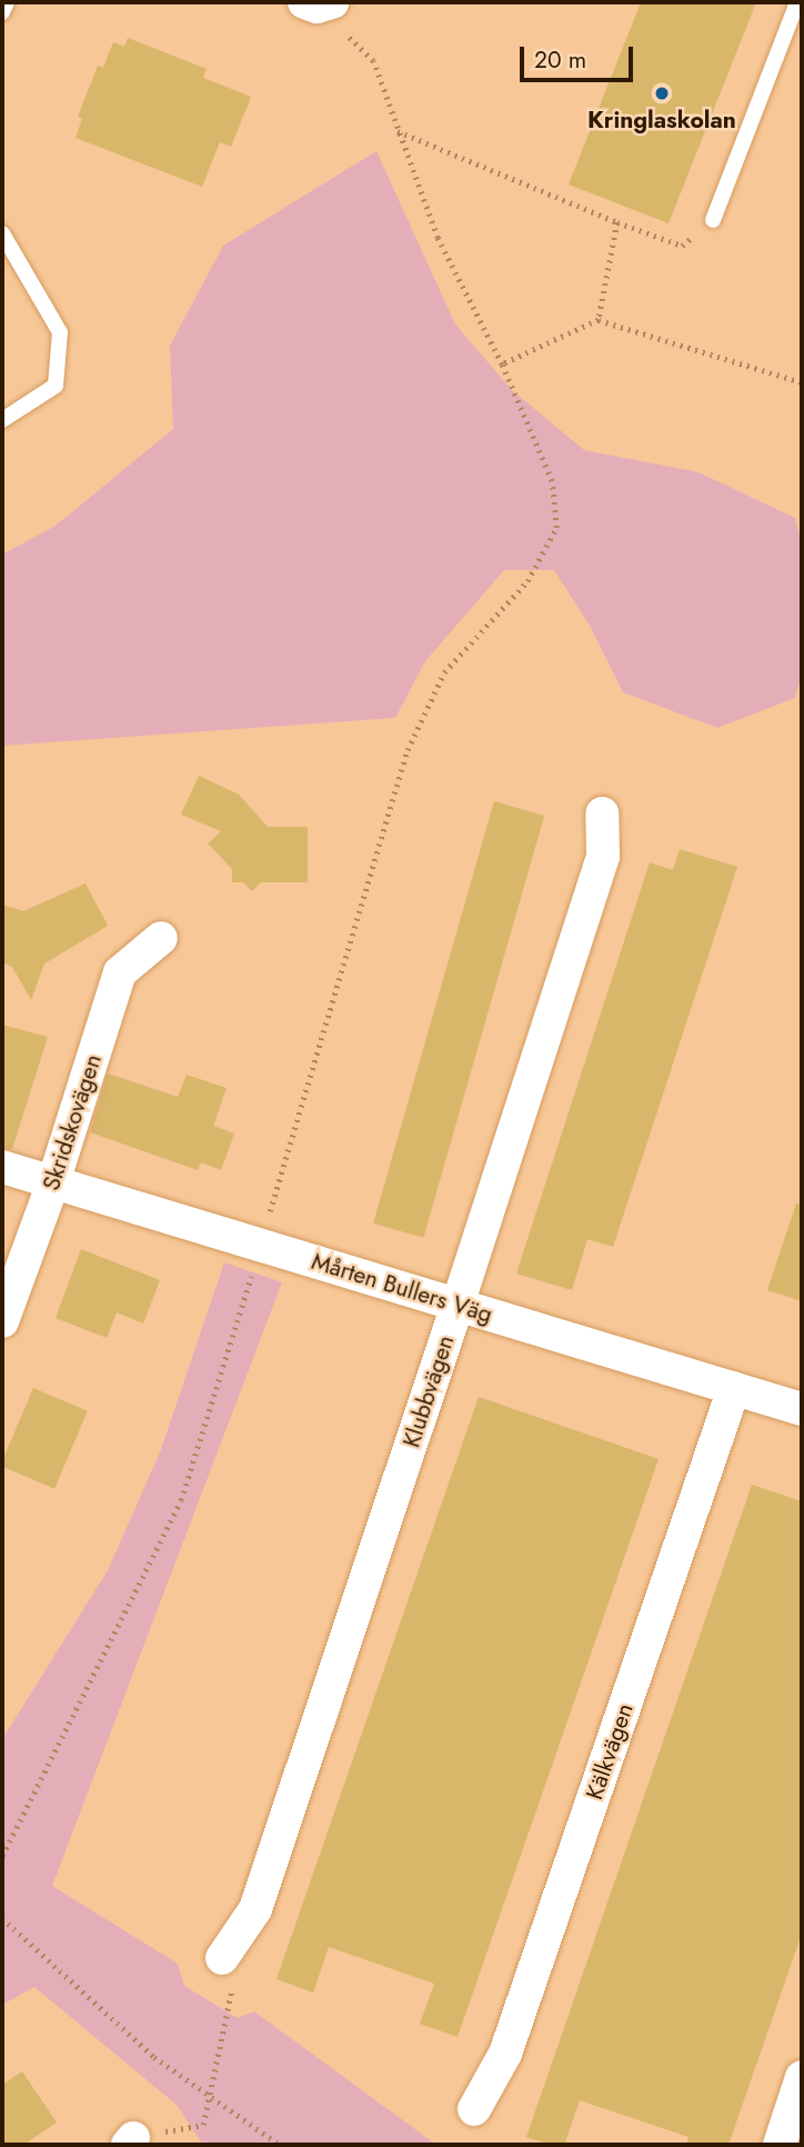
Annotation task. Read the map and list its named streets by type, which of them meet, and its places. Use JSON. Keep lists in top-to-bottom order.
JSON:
{
  "streets": {
    "street": [
      "Skridskovägen",
      "Mårten Bullers Väg",
      "Klubbvägen",
      "Kälkvägen"
    ]
  },
  "crossings": [
    ["Skridskovägen", "Mårten Bullers Väg"],
    ["Mårten Bullers Väg", "Klubbvägen"],
    ["Mårten Bullers Väg", "Kälkvägen"]
  ],
  "places": ["Kringlaskolan"],
  "scale_bar": "20 m"
}
